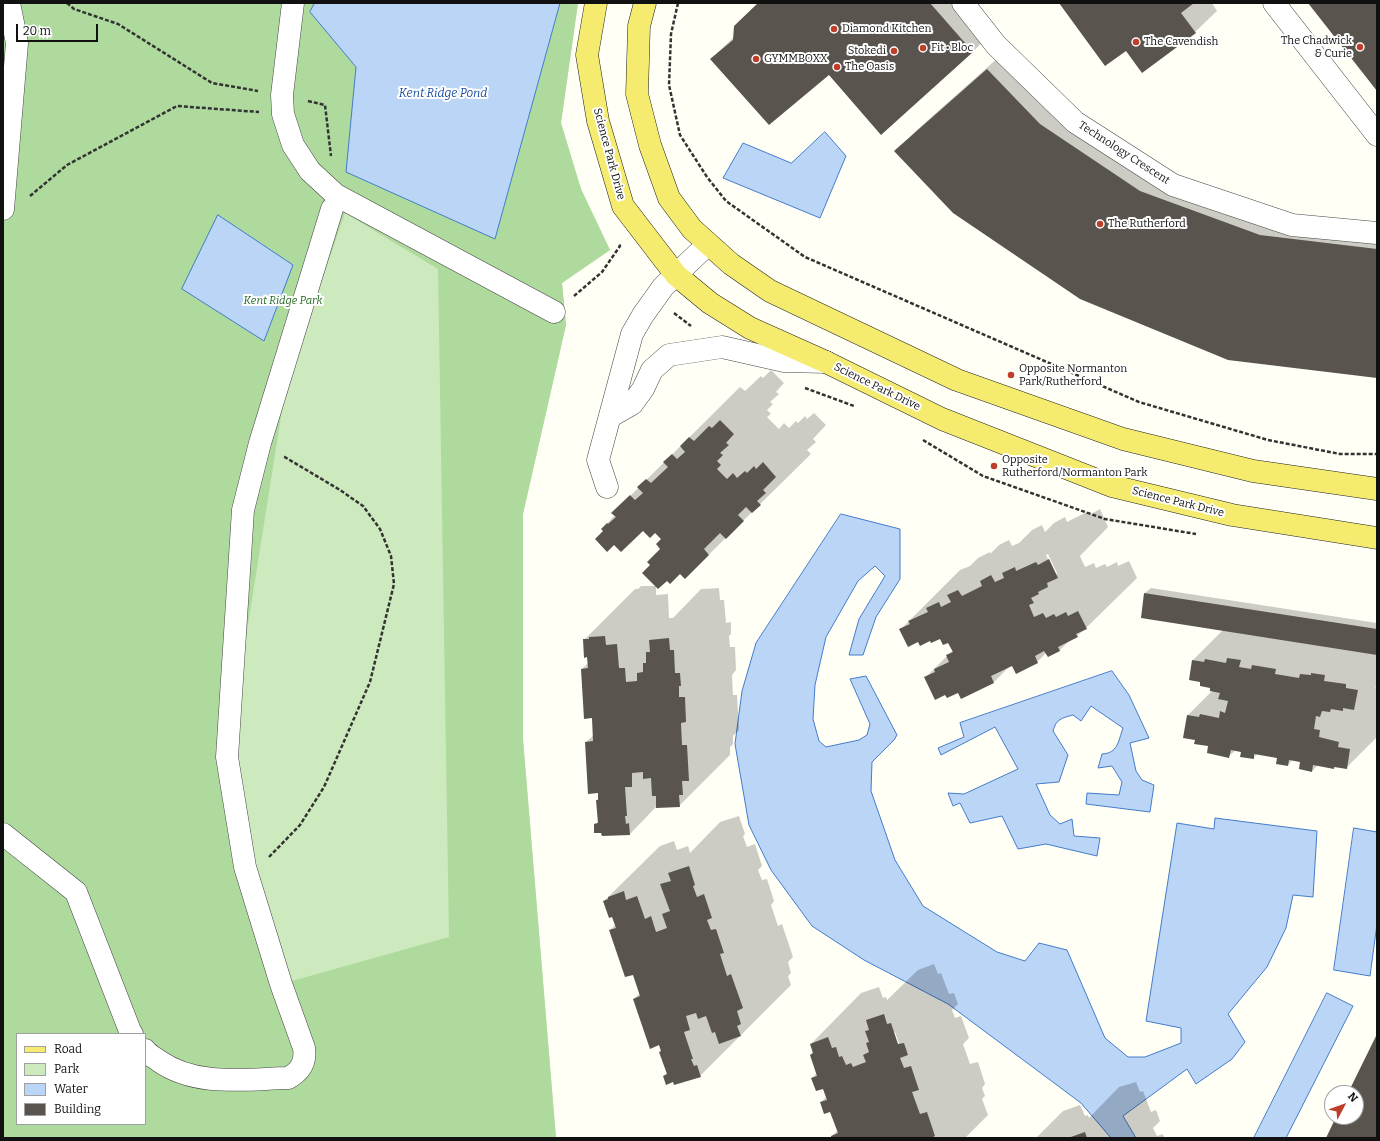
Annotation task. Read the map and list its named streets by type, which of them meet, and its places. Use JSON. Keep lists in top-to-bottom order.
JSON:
{
  "streets": {
    "main road": ["Science Park Drive"],
    "street": ["Technology Crescent"]
  },
  "water": ["Kent Ridge Pond"],
  "parks": ["Kent Ridge Park"],
  "places": [
    "Diamond Kitchen",
    "The Cavendish",
    "The Chadwick & Curie",
    "Fit · Bloc",
    "Stokedi",
    "GYMMBOXX",
    "The Oasis",
    "The Rutherford",
    "Opposite Normanton Park/Rutherford",
    "Opposite Rutherford/Normanton Park"
  ],
  "legend": [
    "Road",
    "Park",
    "Water",
    "Building"
  ],
  "scale_bar": "20 m",
  "north": "top right"
}
